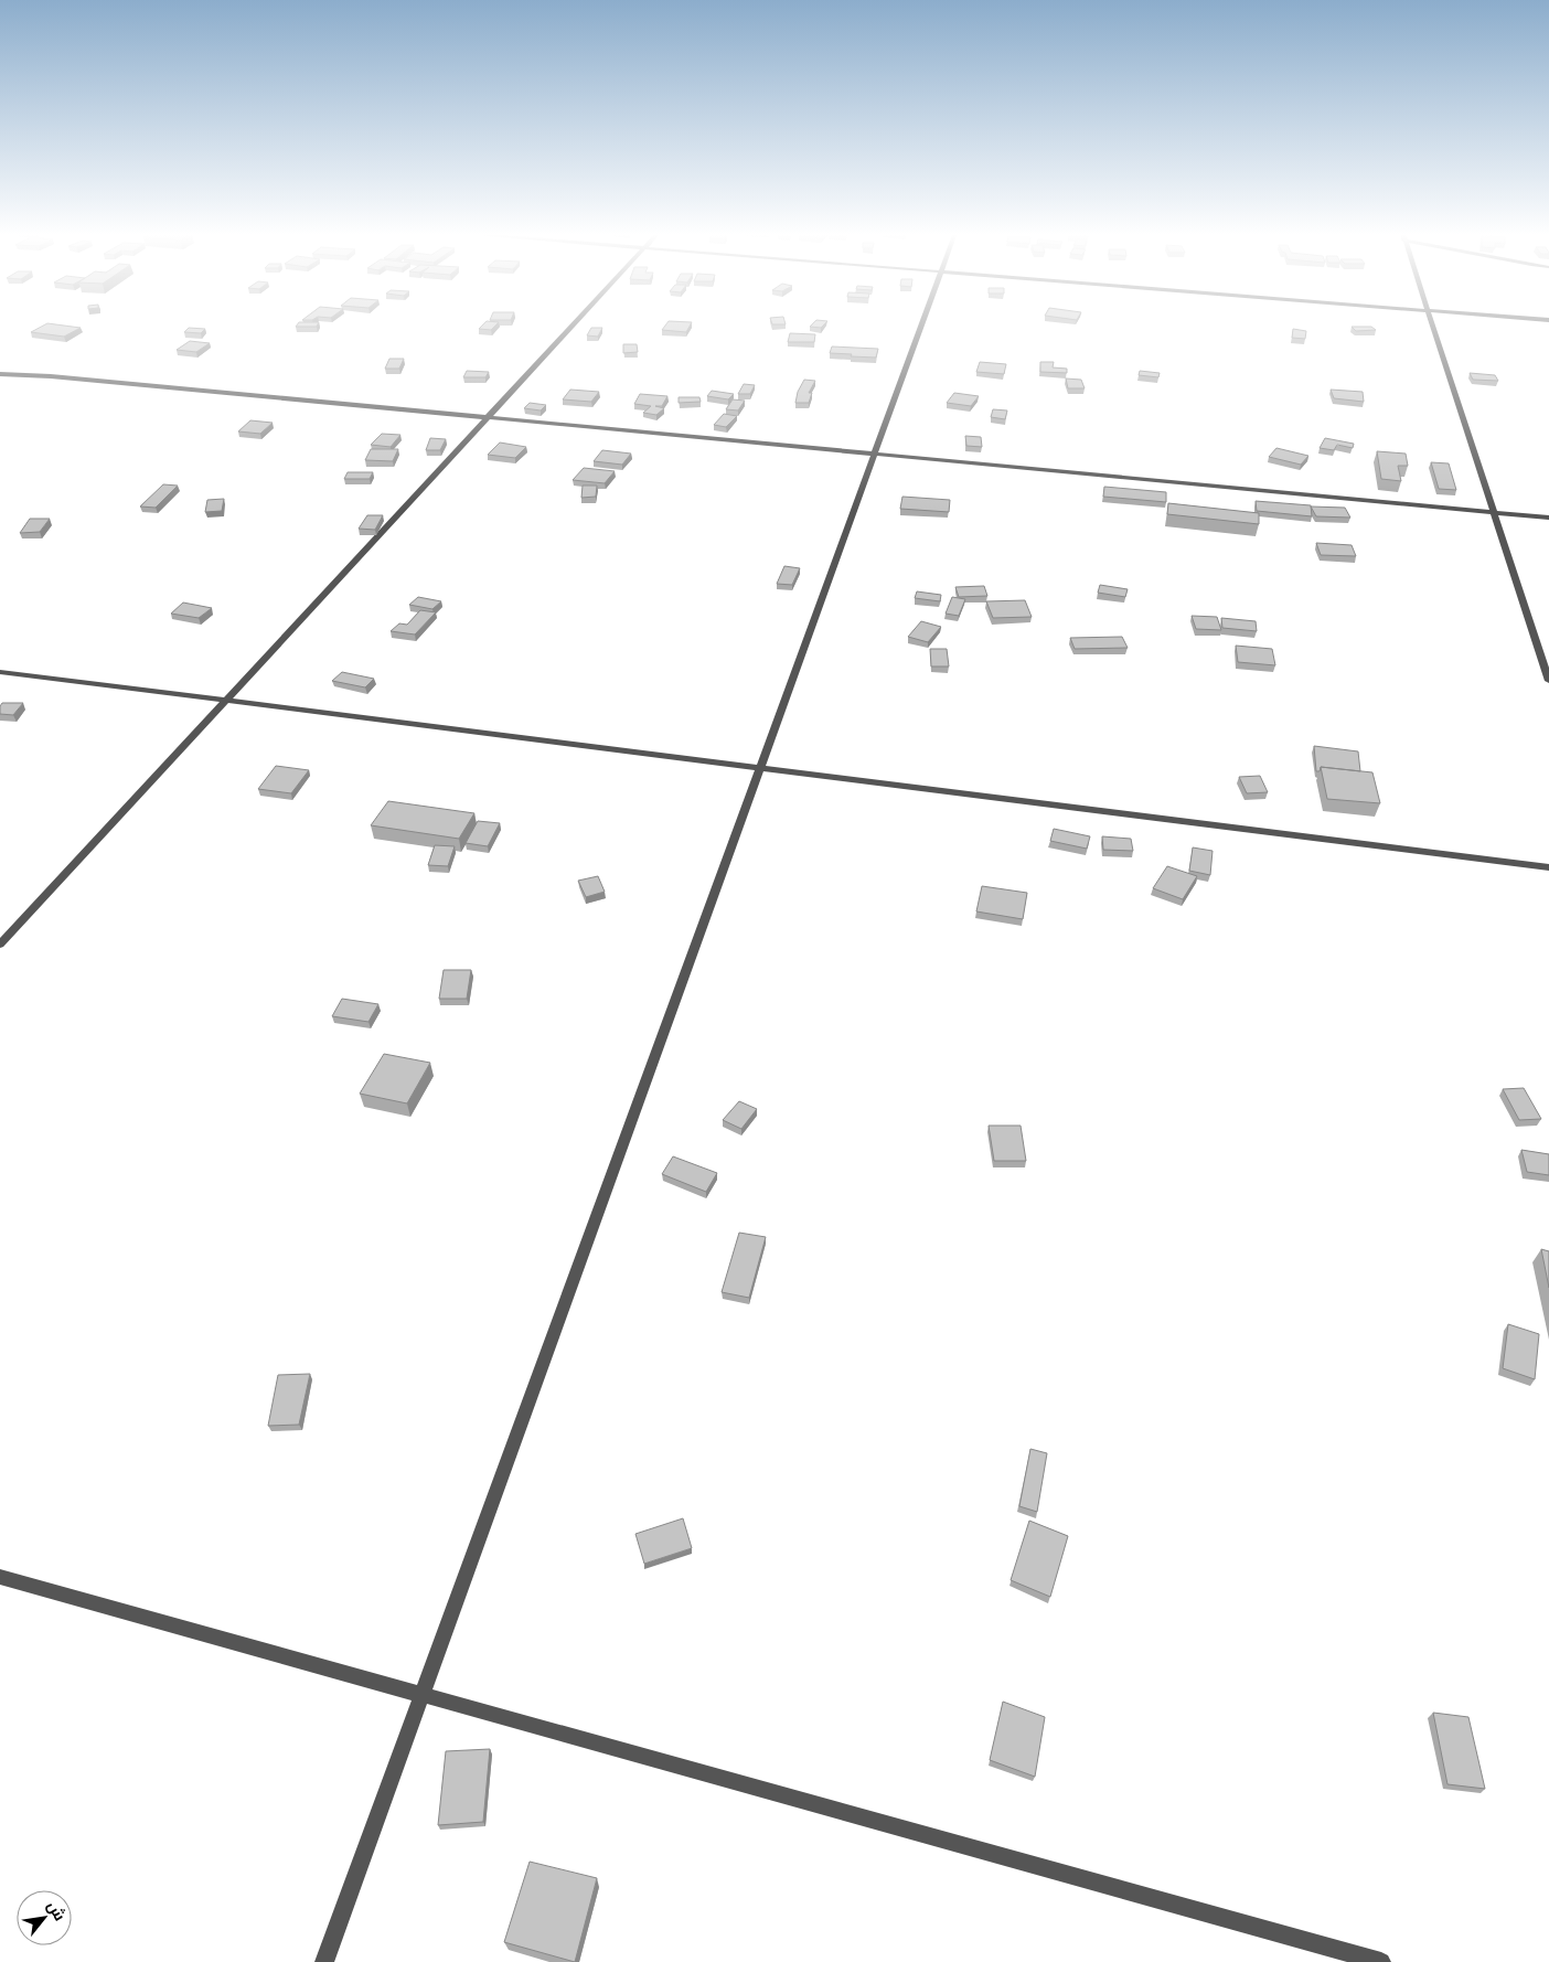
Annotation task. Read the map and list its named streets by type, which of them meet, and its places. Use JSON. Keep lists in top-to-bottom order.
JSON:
{
  "north": "top right"
}
